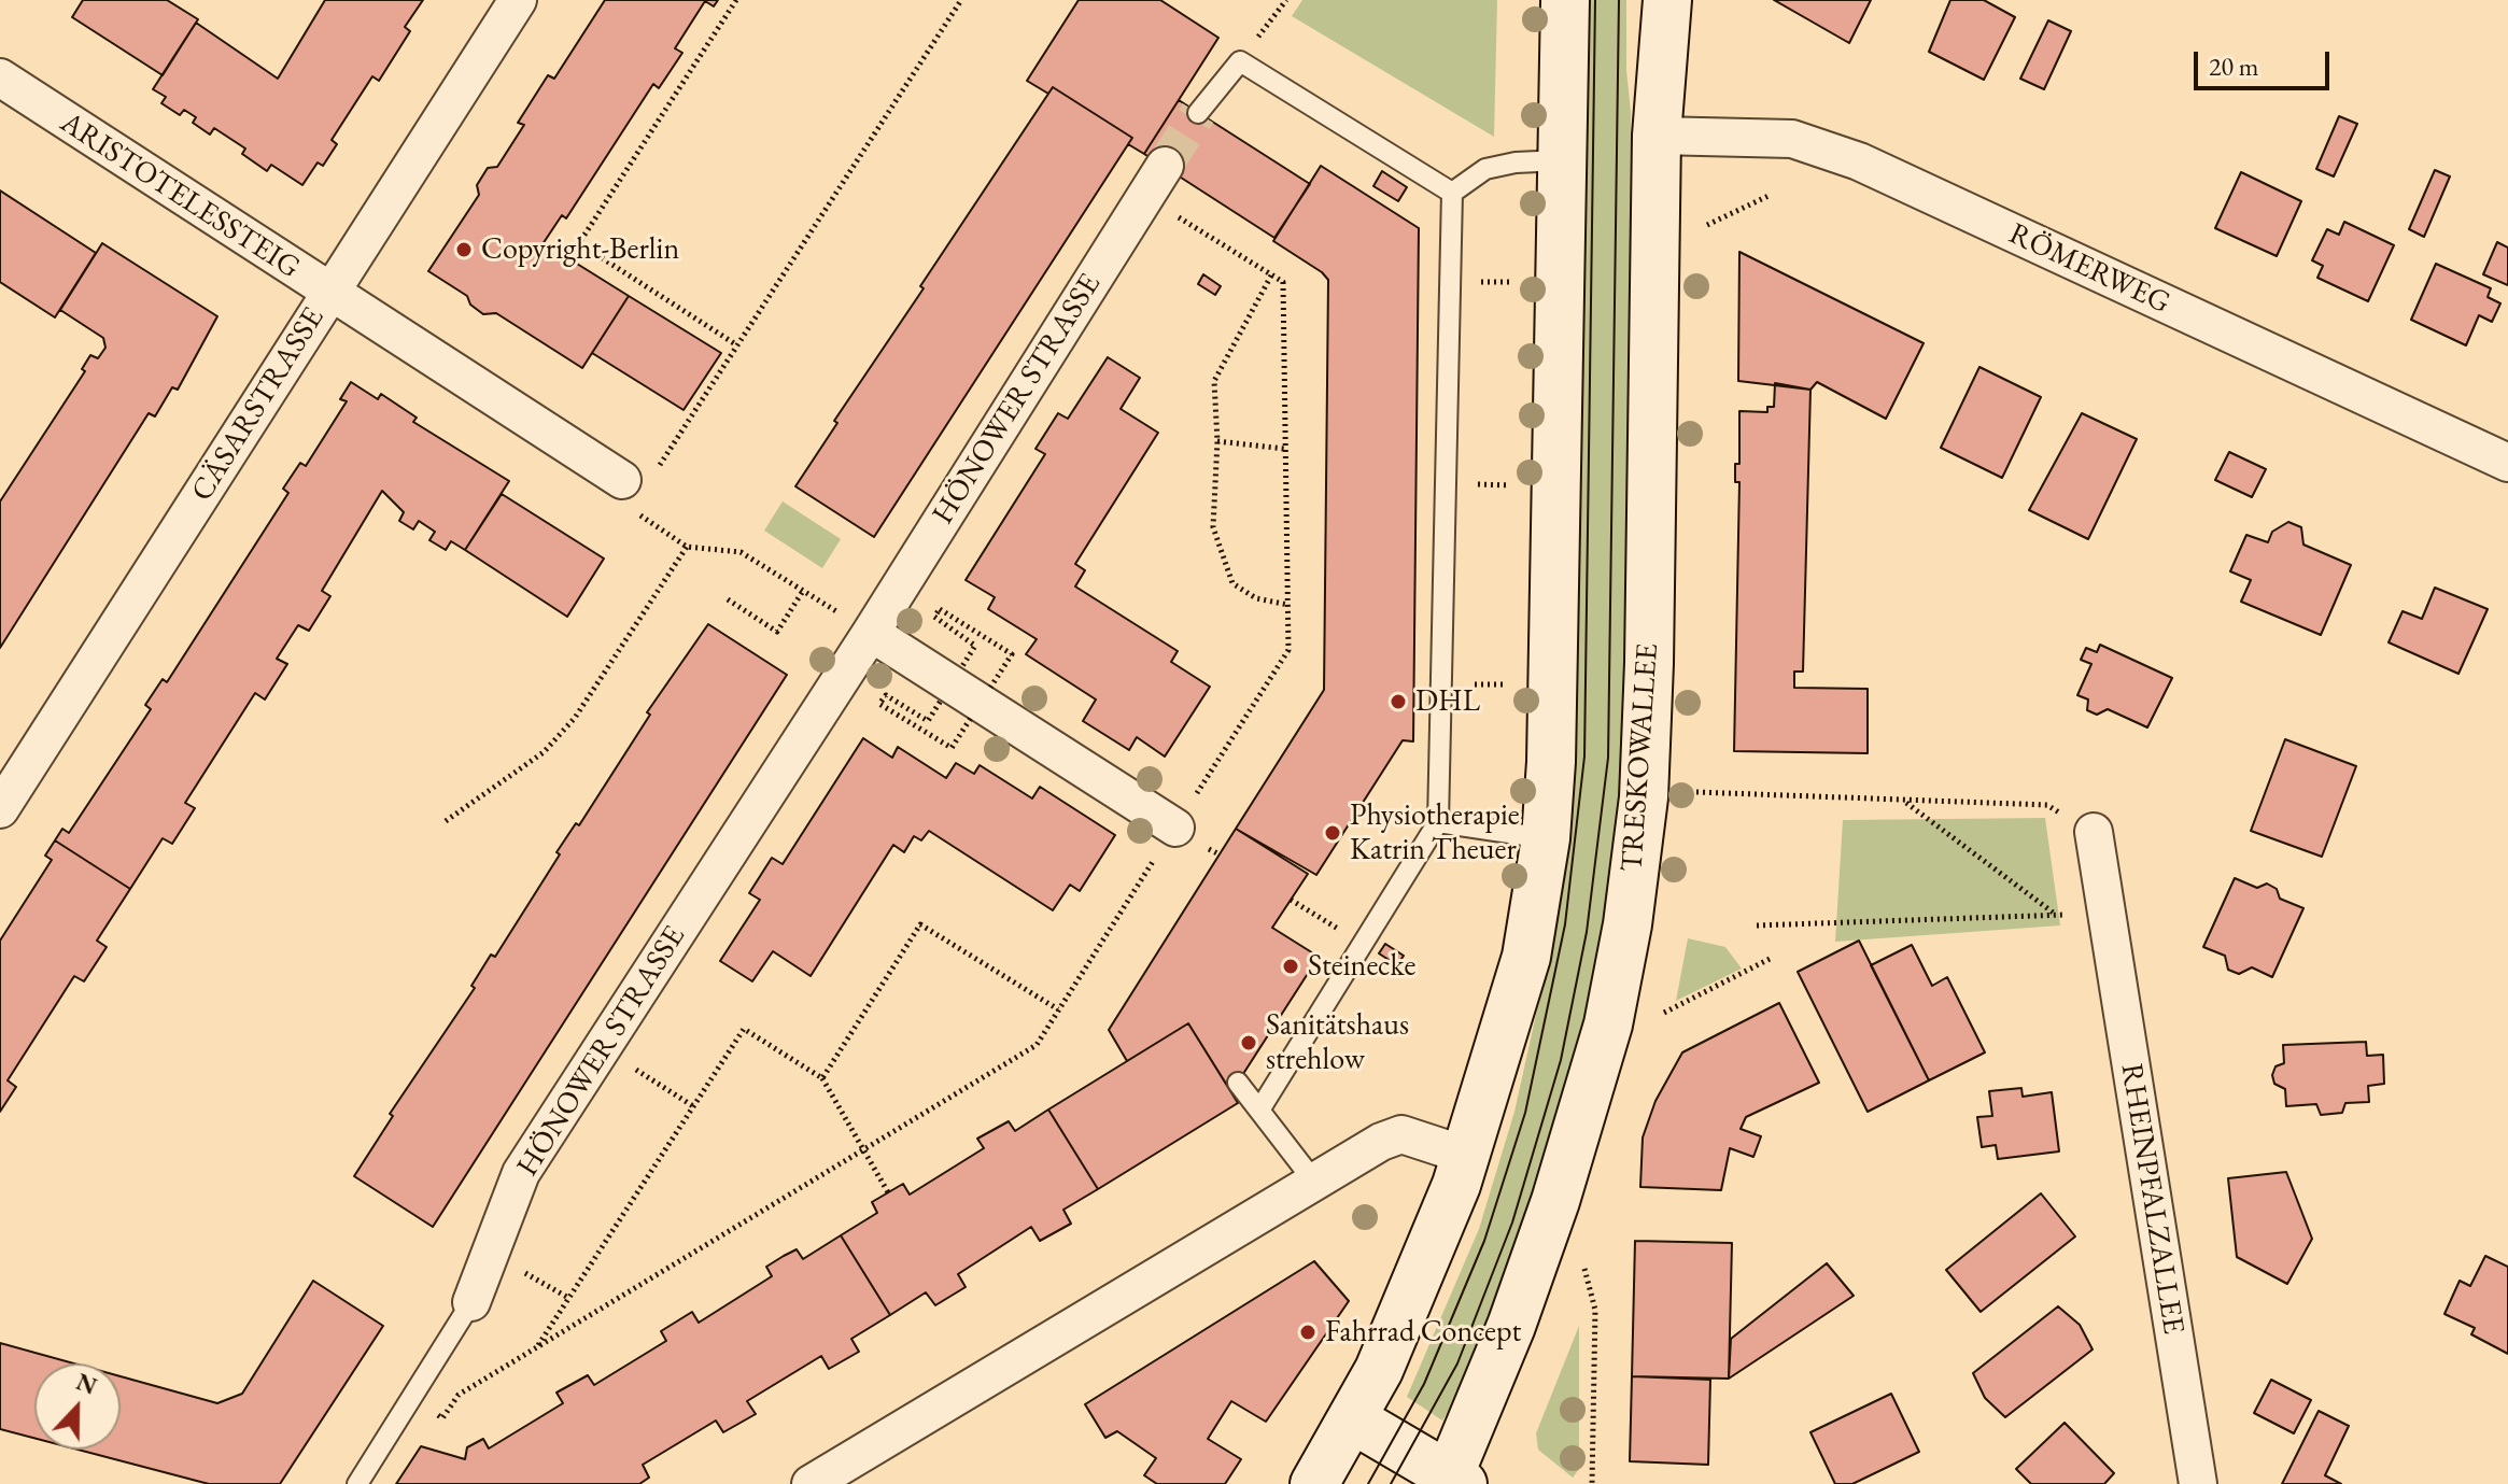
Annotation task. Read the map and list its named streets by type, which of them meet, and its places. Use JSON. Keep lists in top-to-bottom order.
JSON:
{
  "streets": {
    "main road": ["TRESKOWALLEE"],
    "street": [
      "ARISTOTELESSTEIG",
      "RÖMERWEG",
      "HÖNOWER STRASSE",
      "CÄSARSTRASSE",
      "RHEINPFALZALLEE"
    ]
  },
  "crossings": [
    ["ARISTOTELESSTEIG", "CÄSARSTRASSE"],
    ["RÖMERWEG", "TRESKOWALLEE"]
  ],
  "places": [
    "Copyright-Berlin",
    "DHL",
    "Physiotherapie Katrin Theuer",
    "Steinecke",
    "Sanitätshaus strehlow",
    "Fahrrad Concept"
  ],
  "scale_bar": "20 m",
  "north": "top"
}
